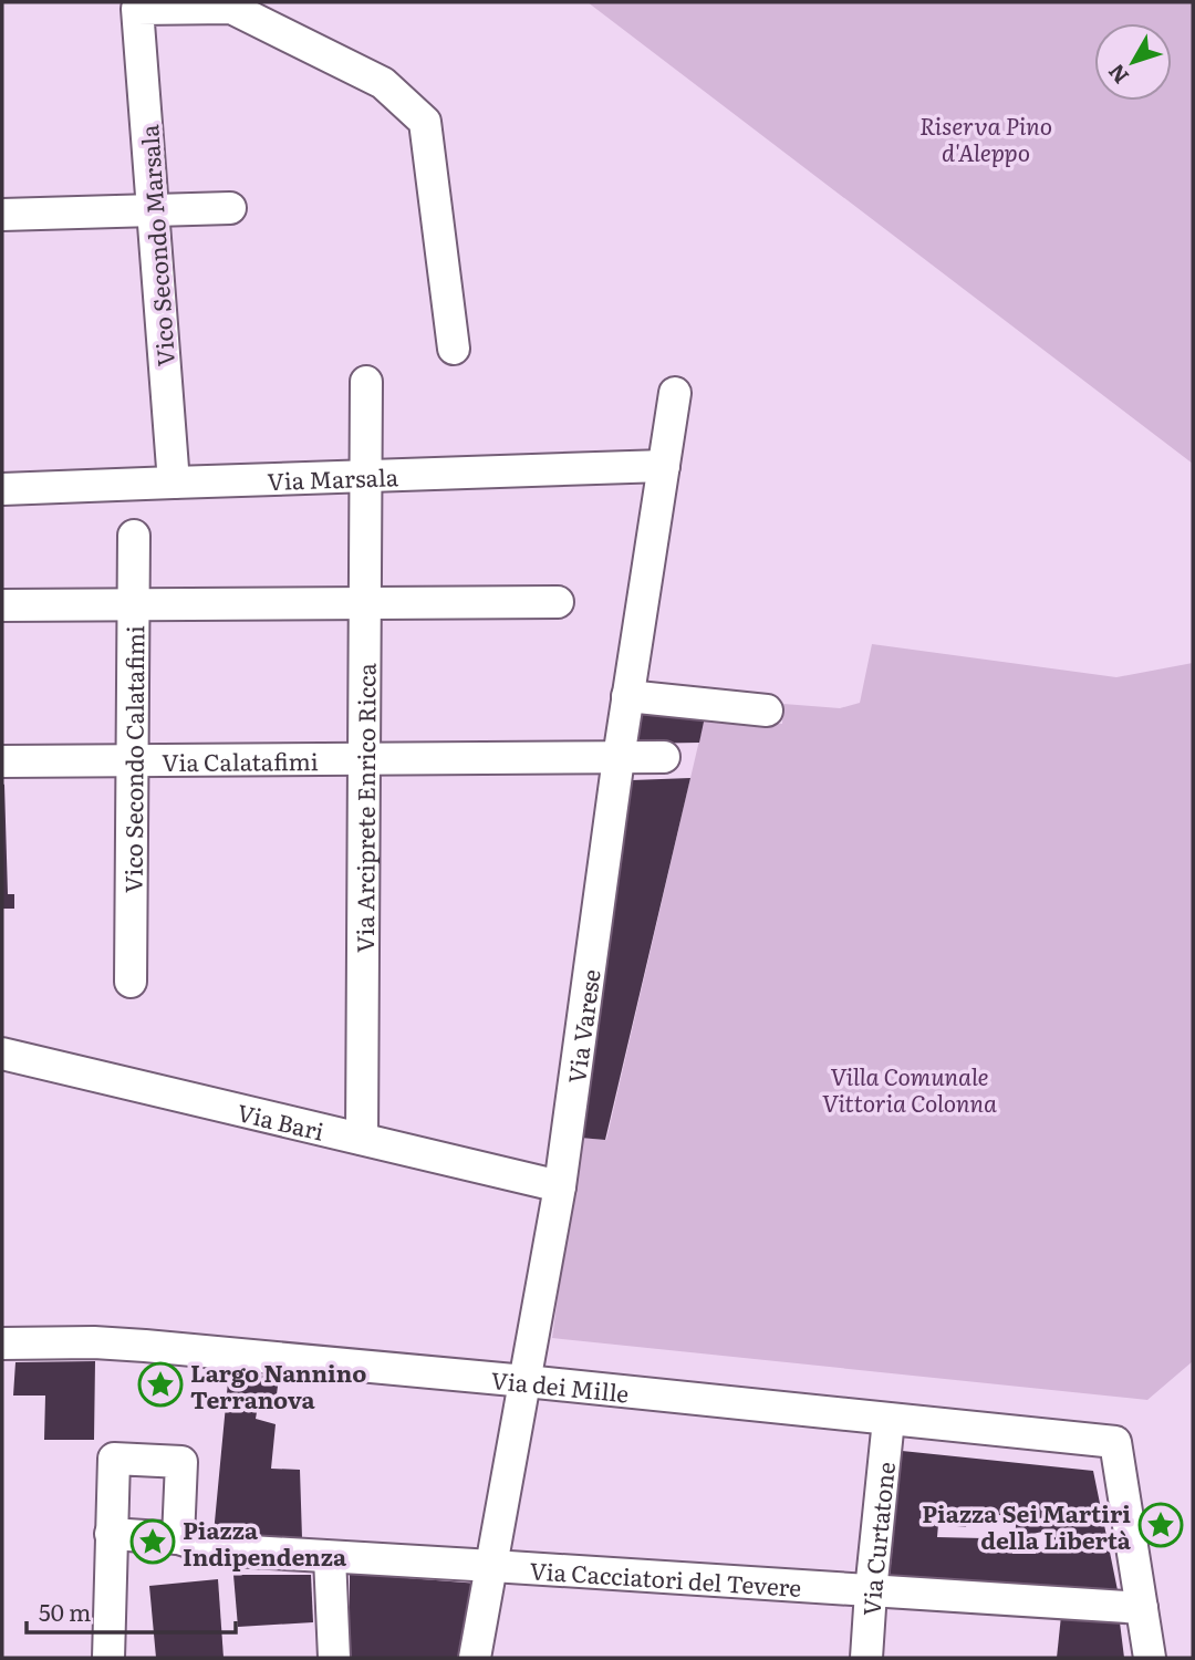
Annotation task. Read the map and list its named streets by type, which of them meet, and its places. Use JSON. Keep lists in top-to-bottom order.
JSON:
{
  "streets": {
    "street": [
      "Vico Secondo Marsala",
      "Via Marsala",
      "Vico Secondo Calatafimi",
      "Via Calatafimi",
      "Via Arciprete Enrico Ricca",
      "Via Varese",
      "Via Bari",
      "Via dei Mille",
      "Via Curtatone",
      "Via Cacciatori del Tevere"
    ]
  },
  "crossings": [
    ["Vico Secondo Marsala", "Via Marsala"],
    ["Via Marsala", "Via Arciprete Enrico Ricca"],
    ["Via Marsala", "Via Varese"],
    ["Vico Secondo Calatafimi", "Via Calatafimi"],
    ["Via Calatafimi", "Via Arciprete Enrico Ricca"],
    ["Via Calatafimi", "Via Varese"],
    ["Via Arciprete Enrico Ricca", "Via Bari"],
    ["Via Varese", "Via Bari"],
    ["Via Varese", "Via dei Mille"],
    ["Via Varese", "Via Cacciatori del Tevere"],
    ["Via dei Mille", "Via Curtatone"],
    ["Via dei Mille", "Via Cacciatori del Tevere"],
    ["Via Curtatone", "Via Cacciatori del Tevere"]
  ],
  "parks": ["Riserva Pino d'Aleppo", "Villa Comunale Vittoria Colonna"],
  "places": {
    "place": ["Largo Nannino Terranova", "Piazza Sei Martiri della Libertà", "Piazza Indipendenza"]
  },
  "scale_bar": "50 m",
  "north": "bottom left"
}
